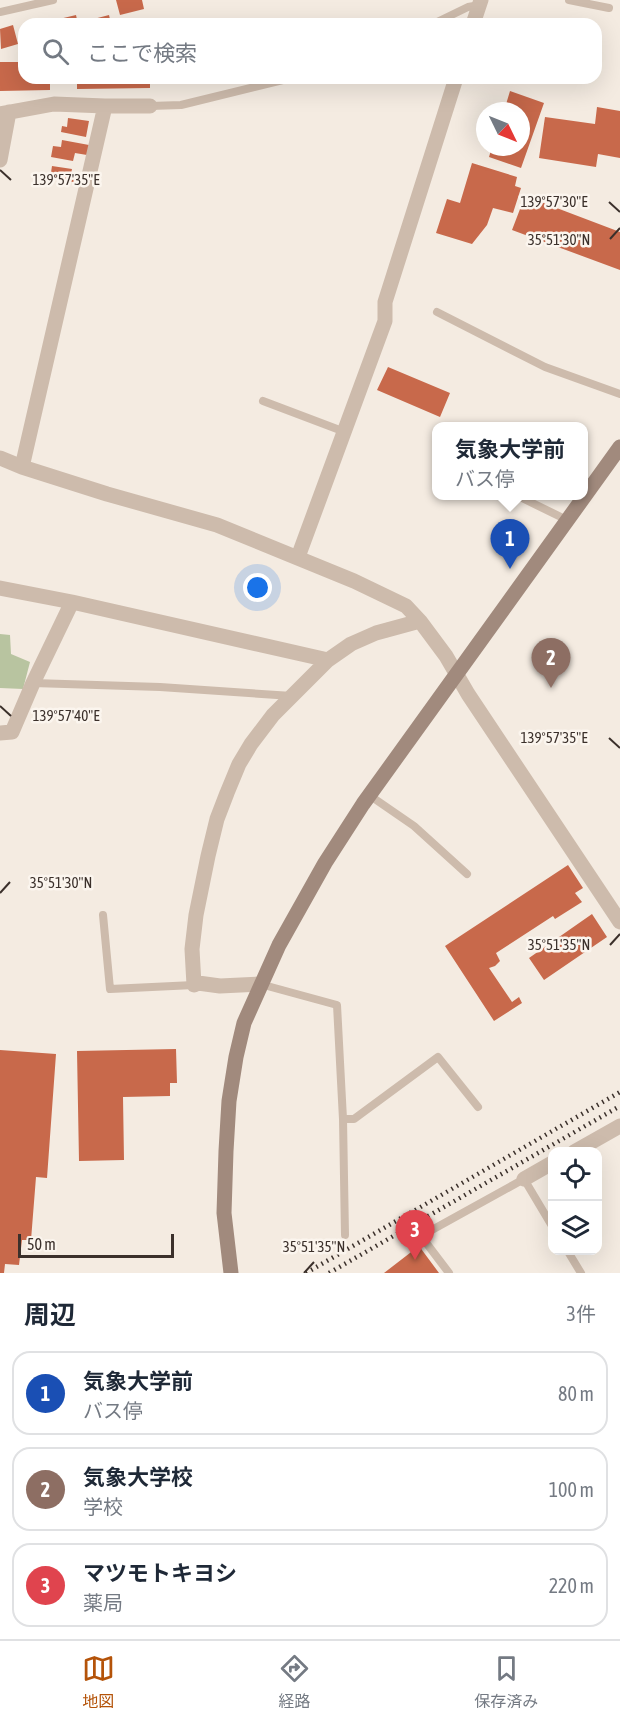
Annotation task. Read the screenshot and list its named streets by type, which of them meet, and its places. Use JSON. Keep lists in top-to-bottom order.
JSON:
{
  "scale_bar": "50 m",
  "north": "bottom right",
  "page": {
    "search": "ここで検索",
    "popup": ["気象大学前", "バス停"],
    "pins": ["1", "2", "3"],
    "scale": "50 m",
    "heading": ["周辺", "3件"],
    "list": [
      {
        "mark": "1",
        "name": "気象大学前",
        "note": "バス停",
        "value": "80 m"
      },
      {
        "mark": "2",
        "name": "気象大学校",
        "note": "学校",
        "value": "100 m"
      },
      {
        "mark": "3",
        "name": "マツモトキヨシ",
        "note": "薬局",
        "value": "220 m"
      }
    ],
    "nav": ["地図", "経路", "保存済み"]
  },
  "coordinates": [
    "139°57'35\"E",
    "139°57'30\"E",
    "35°51'30\"N",
    "139°57'40\"E",
    "35°51'35\"N"
  ]
}
